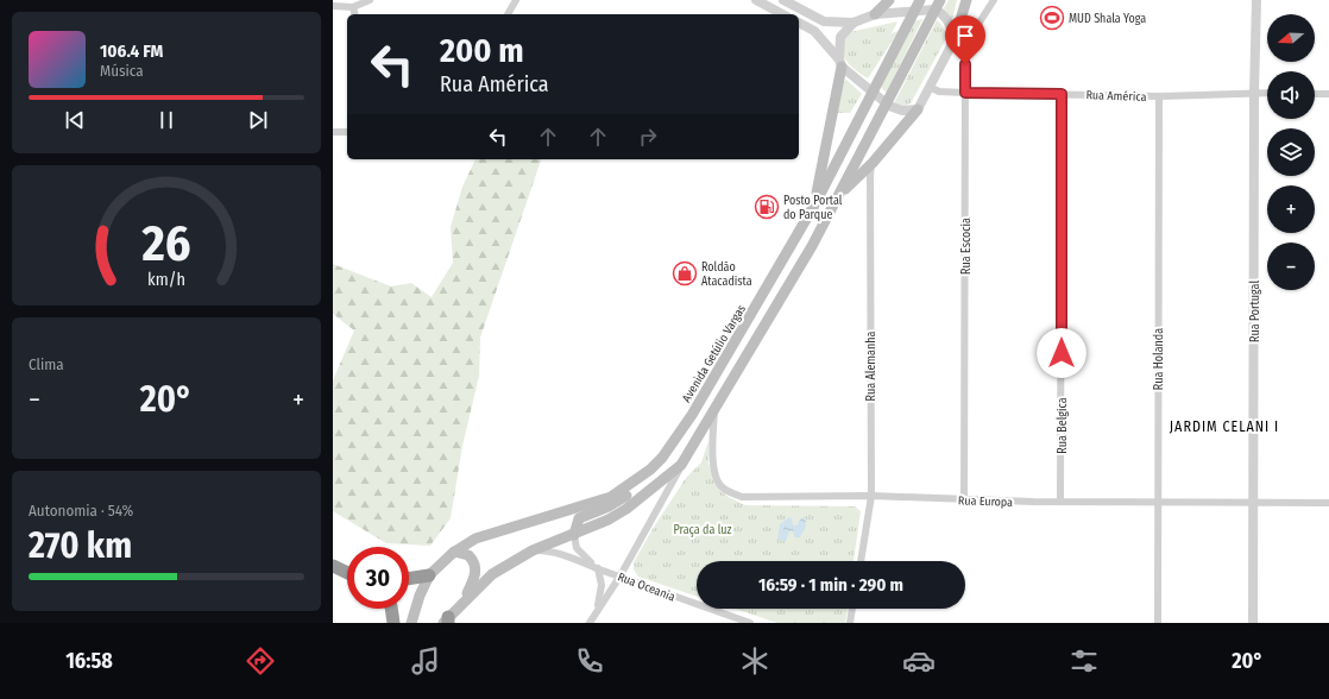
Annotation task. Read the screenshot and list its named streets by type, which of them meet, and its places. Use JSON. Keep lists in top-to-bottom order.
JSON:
{
  "streets": {
    "main road": ["Avenida Getúlio Vargas"],
    "street": [
      "Rua América",
      "Rua Escocia",
      "Rua Portugal",
      "Rua Holanda",
      "Rua Alemanha",
      "Rua Belgica",
      "Rua Europa",
      "Rua Oceania"
    ]
  },
  "crossings": [
    ["Rua América", "Rua Escocia"],
    ["Rua América", "Rua Portugal"],
    ["Rua América", "Rua Holanda"],
    ["Rua América", "Rua Belgica"],
    ["Rua Escocia", "Rua Europa"],
    ["Rua Portugal", "Rua Europa"],
    ["Rua Holanda", "Rua Europa"],
    ["Rua Alemanha", "Rua Europa"],
    ["Rua Belgica", "Rua Europa"]
  ],
  "districts": ["JARDIM CELANI I"],
  "parks": ["Praça da luz"],
  "places": {
    "sports": ["MUD Shala Yoga"],
    "fuel station": ["Posto Portal do Parque"],
    "shop": ["Roldão Atacadista"]
  },
  "north": "left",
  "page": {
    "map_buttons": ["+", "−"],
    "turn": ["200 m", "Rua América"],
    "song": ["106.4 FM", "Música"],
    "tile": [
      "Clima",
      ["Autonomia · 54%", "270 km"]
    ],
    "heat": ["−", "20°", "+"],
    "limit": "30",
    "trip": "16:59 · 1 min · 290 m",
    "tabs": ["16:58", "20°"],
    "gauge": ["26", "km/h"]
  }
}
